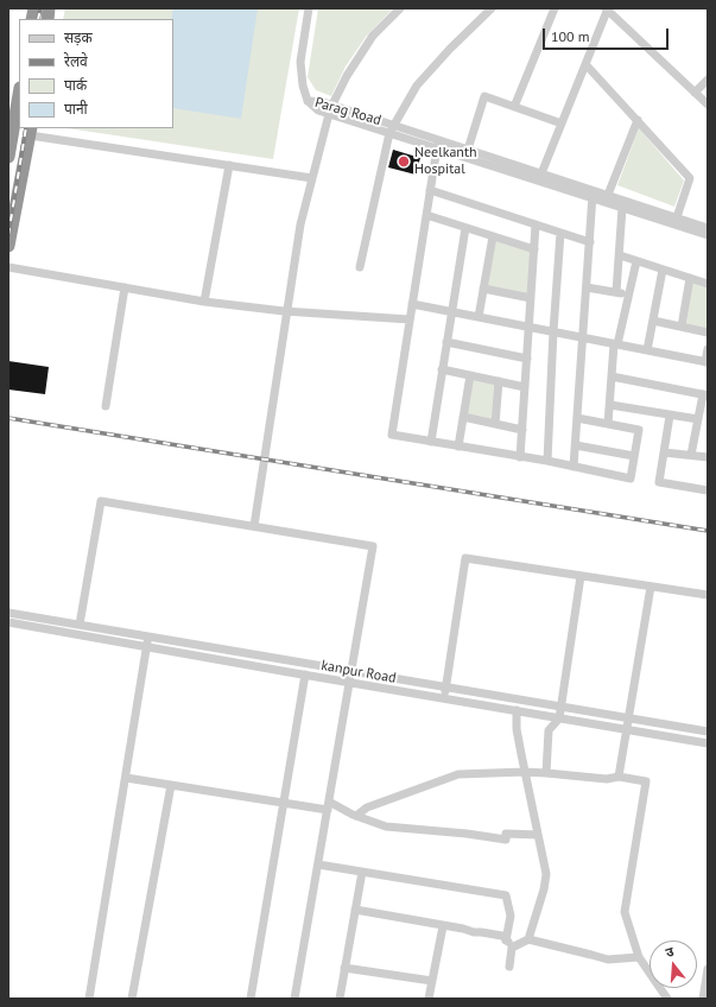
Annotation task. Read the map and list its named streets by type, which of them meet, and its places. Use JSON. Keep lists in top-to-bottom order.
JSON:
{
  "streets": {
    "street": ["Parag Road", "kanpur Road"]
  },
  "places": ["Neelkanth Hospital"],
  "legend": [
    "सड़क",
    "रेलवे",
    "पार्क",
    "पानी"
  ],
  "scale_bar": "100 m",
  "north": "top"
}
